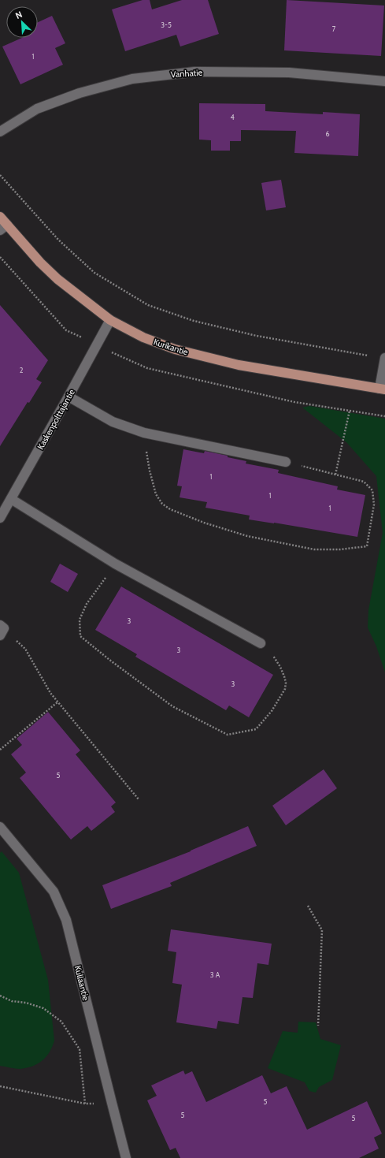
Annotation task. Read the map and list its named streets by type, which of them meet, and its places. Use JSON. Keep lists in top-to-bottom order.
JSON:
{
  "streets": {
    "main road": ["Kurikantie"],
    "street": ["Vanhatie", "Kaskenpolttajantie", "Kullaantie"]
  },
  "crossings": [
    ["Kurikantie", "Kaskenpolttajantie"]
  ],
  "house_numbers": [
    "3-5",
    "7",
    "1",
    "4",
    "6",
    "2",
    "1",
    "1",
    "1",
    "3",
    "3",
    "3",
    "5",
    "3 A",
    "5",
    "5",
    "5"
  ],
  "north": "top left"
}
